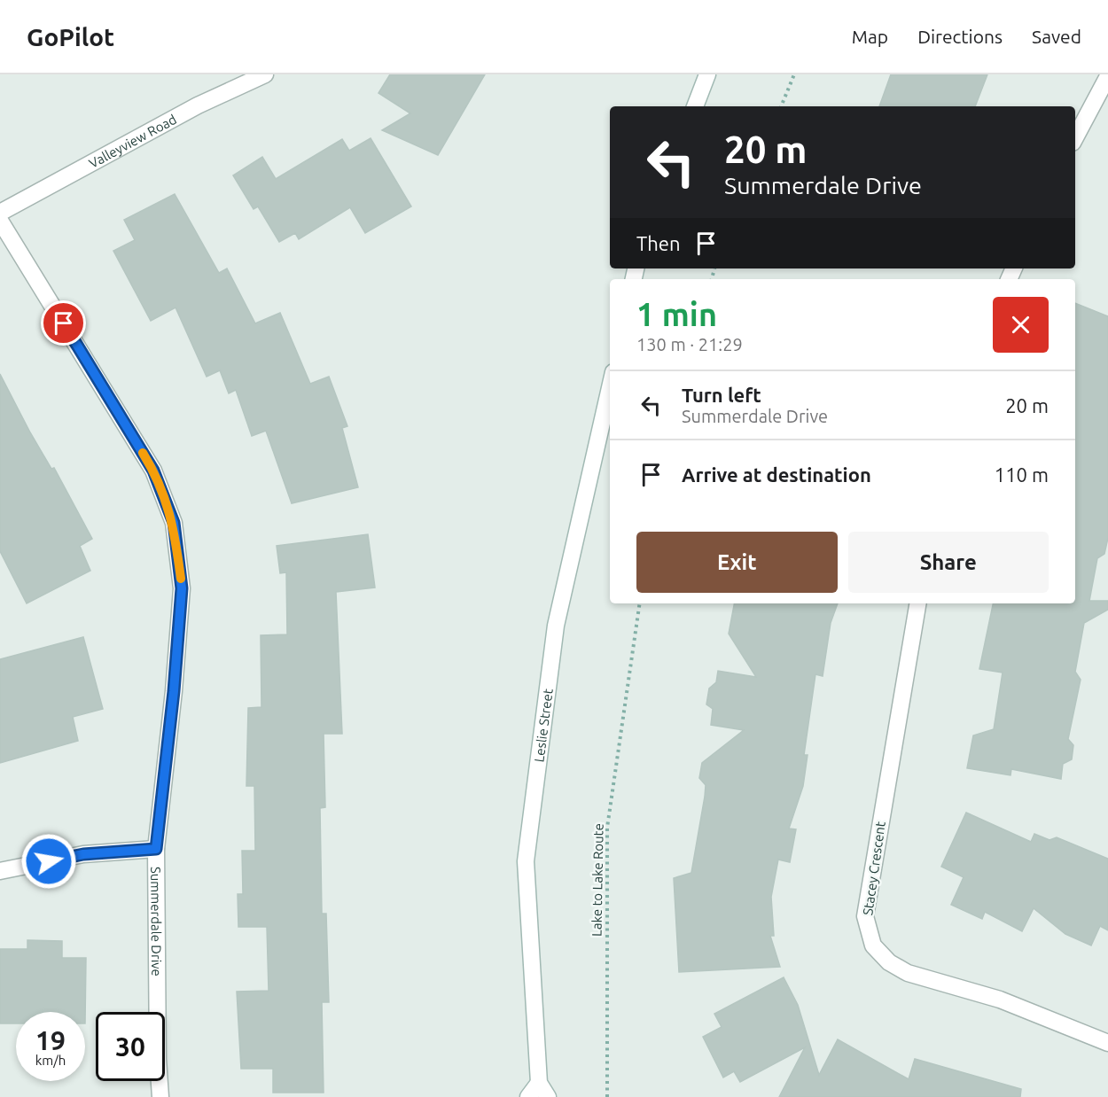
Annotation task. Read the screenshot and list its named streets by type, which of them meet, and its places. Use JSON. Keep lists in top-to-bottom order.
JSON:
{
  "streets": {
    "street": [
      "Valleyview Road",
      "Leslie Street",
      "Stacey Crescent",
      "Summerdale Drive"
    ],
    "path": ["Lake to Lake Route"]
  },
  "page": {
    "header": "GoPilot",
    "nav": ["Map", "Directions", "Saved"],
    "turn": ["20 m", "Summerdale Drive"],
    "then": "Then",
    "heading": ["1 min", "130 m · 21:29"],
    "list": [
      {
        "name": "Turn left",
        "note": "Summerdale Drive",
        "value": "20 m"
      },
      {
        "name": "Arrive at destination",
        "value": "110 m"
      }
    ],
    "buttons": ["Exit", "Share"],
    "speed": "19 km/h",
    "limit": "30"
  }
}
